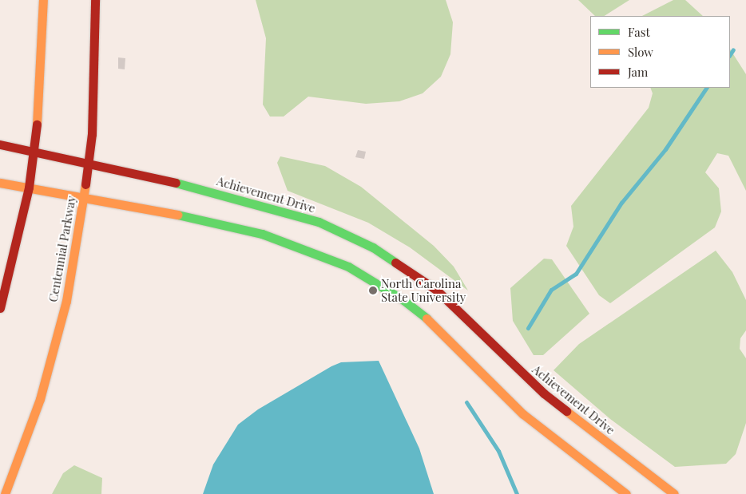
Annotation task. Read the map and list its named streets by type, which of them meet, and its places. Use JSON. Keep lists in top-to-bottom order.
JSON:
{
  "streets": {
    "main road": ["Achievement Drive", "Centennial Parkway"]
  },
  "crossings": [
    ["Achievement Drive", "Centennial Parkway"]
  ],
  "places": ["North Carolina State University"],
  "legend": ["Fast", "Slow", "Jam"]
}
